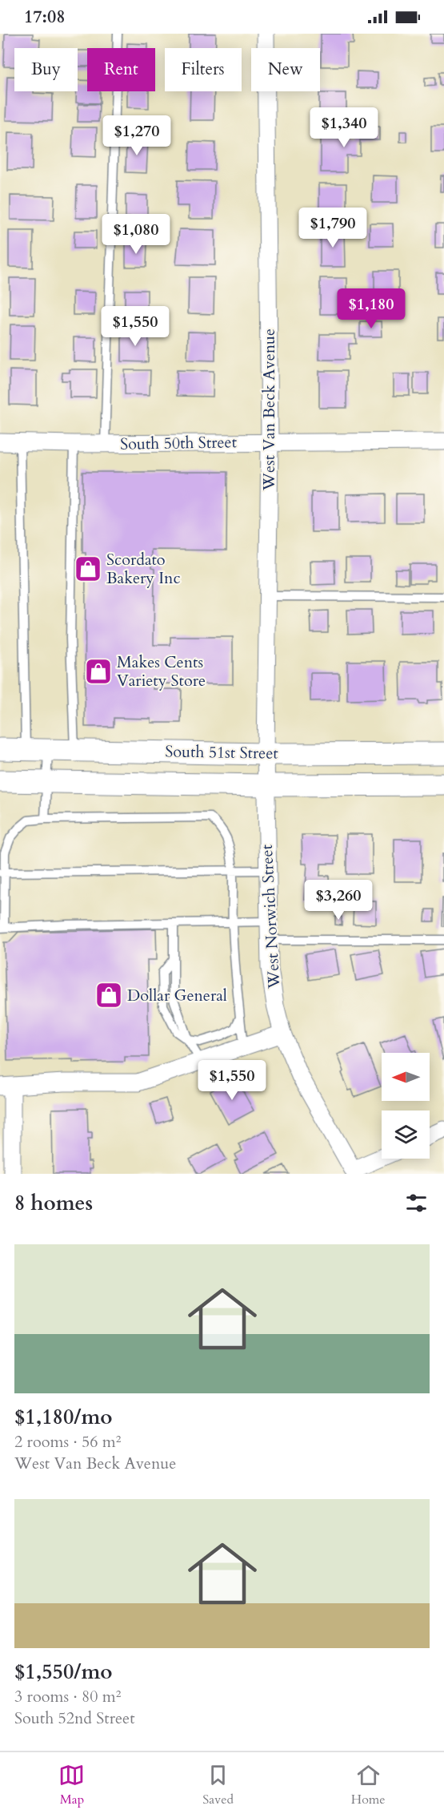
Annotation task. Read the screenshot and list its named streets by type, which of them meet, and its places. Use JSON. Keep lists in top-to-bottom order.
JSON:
{
  "streets": {
    "street": [
      "West Van Beck Avenue",
      "South 50th Street",
      "South 51st Street",
      "West Norwich Street"
    ]
  },
  "crossings": [
    ["West Van Beck Avenue", "South 50th Street"],
    ["West Van Beck Avenue", "South 51st Street"],
    ["West Van Beck Avenue", "West Norwich Street"],
    ["South 51st Street", "West Norwich Street"]
  ],
  "places": {
    "shop": ["Scordato Bakery Inc", "Makes Cents Variety Store", "Dollar General"]
  },
  "north": "left",
  "page": {
    "status": "17:08",
    "chip": [
      "Buy",
      "Rent",
      "Filters",
      "New"
    ],
    "price": [
      "$1,340",
      "$1,270",
      "$1,790",
      "$1,080",
      "$1,180",
      "$1,550",
      "$3,260",
      "$1,550"
    ],
    "heading": "8 homes",
    "list": [
      {
        "name": "$1,180/mo",
        "note": "2 rooms · 56 m² · West Van Beck Avenue"
      },
      {
        "name": "$1,550/mo",
        "note": "3 rooms · 80 m² · South 52nd Street"
      }
    ],
    "tabs": ["Map", "Saved", "Home"]
  }
}
